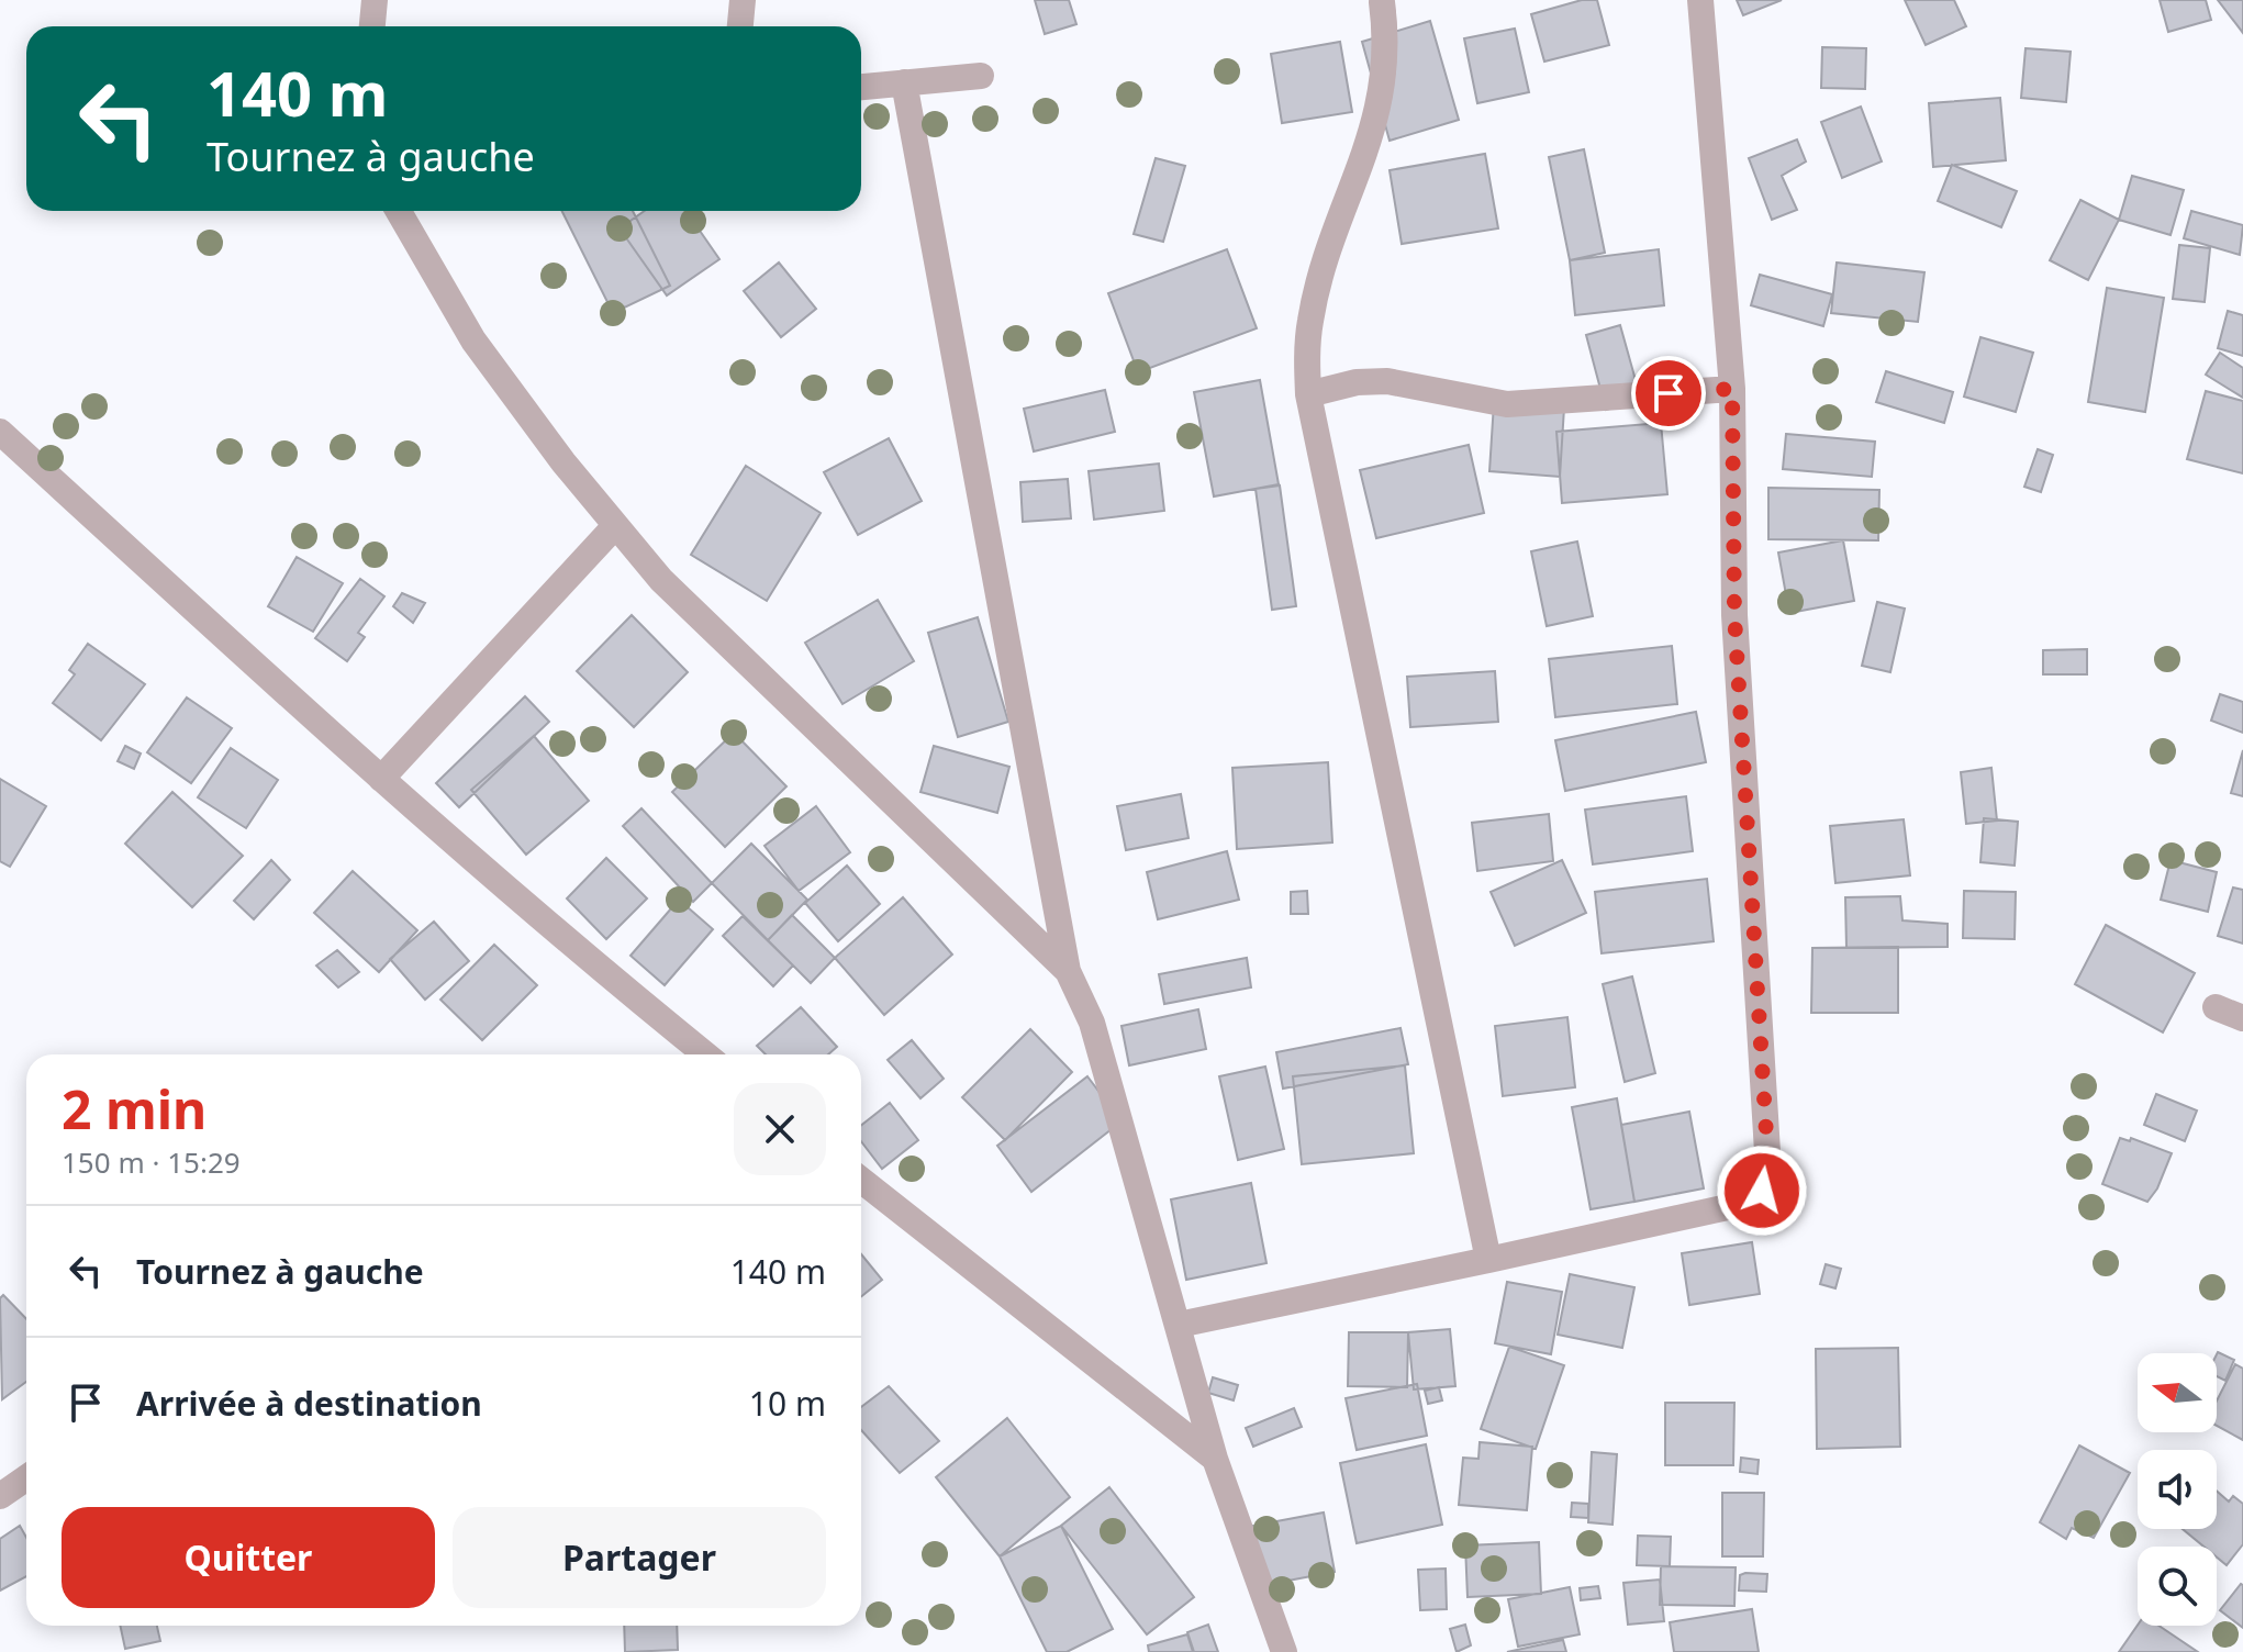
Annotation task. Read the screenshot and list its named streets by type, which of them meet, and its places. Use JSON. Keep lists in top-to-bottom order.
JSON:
{
  "north": "left",
  "page": {
    "turn": ["140 m", "Tournez à gauche"],
    "heading": ["2 min", "150 m · 15:29"],
    "list": [
      {
        "name": "Tournez à gauche",
        "value": "140 m"
      },
      {
        "name": "Arrivée à destination",
        "value": "10 m"
      }
    ],
    "buttons": ["Quitter", "Partager"]
  }
}
